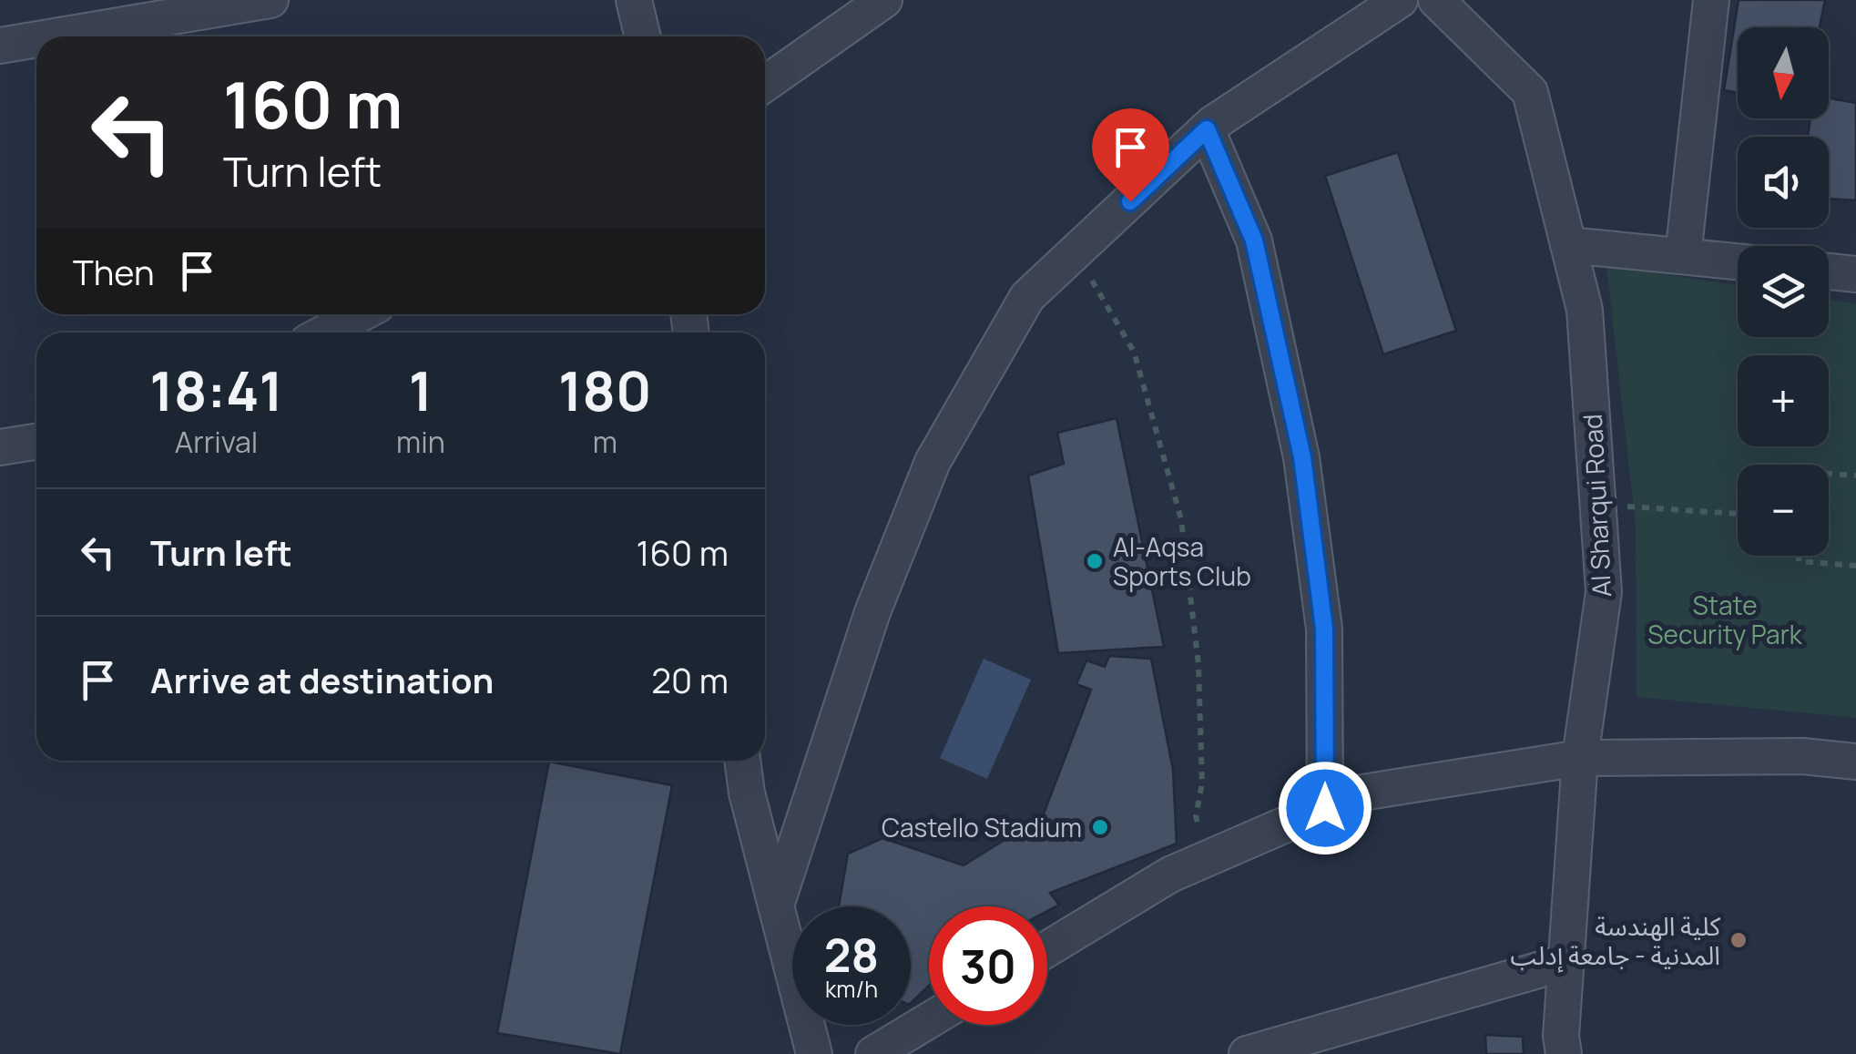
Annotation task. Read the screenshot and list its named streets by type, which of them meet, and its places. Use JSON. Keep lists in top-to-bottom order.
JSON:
{
  "streets": {
    "street": ["Al Sharqui Road"]
  },
  "parks": ["State Security Park"],
  "places": ["Al-Aqsa Sports Club", "Castello Stadium", "كلية الهندسة المدنية - جامعة إدلب"],
  "north": "bottom",
  "page": {
    "map_buttons": ["+", "−"],
    "turn": ["160 m", "Turn left"],
    "then": "Then",
    "eta": [
      "18:41",
      "Arrival",
      "1",
      "min",
      "180",
      "m"
    ],
    "list": [
      {
        "name": "Turn left",
        "value": "160 m"
      },
      {
        "name": "Arrive at destination",
        "value": "20 m"
      }
    ],
    "speed": "28 km/h",
    "limit": "30"
  }
}
